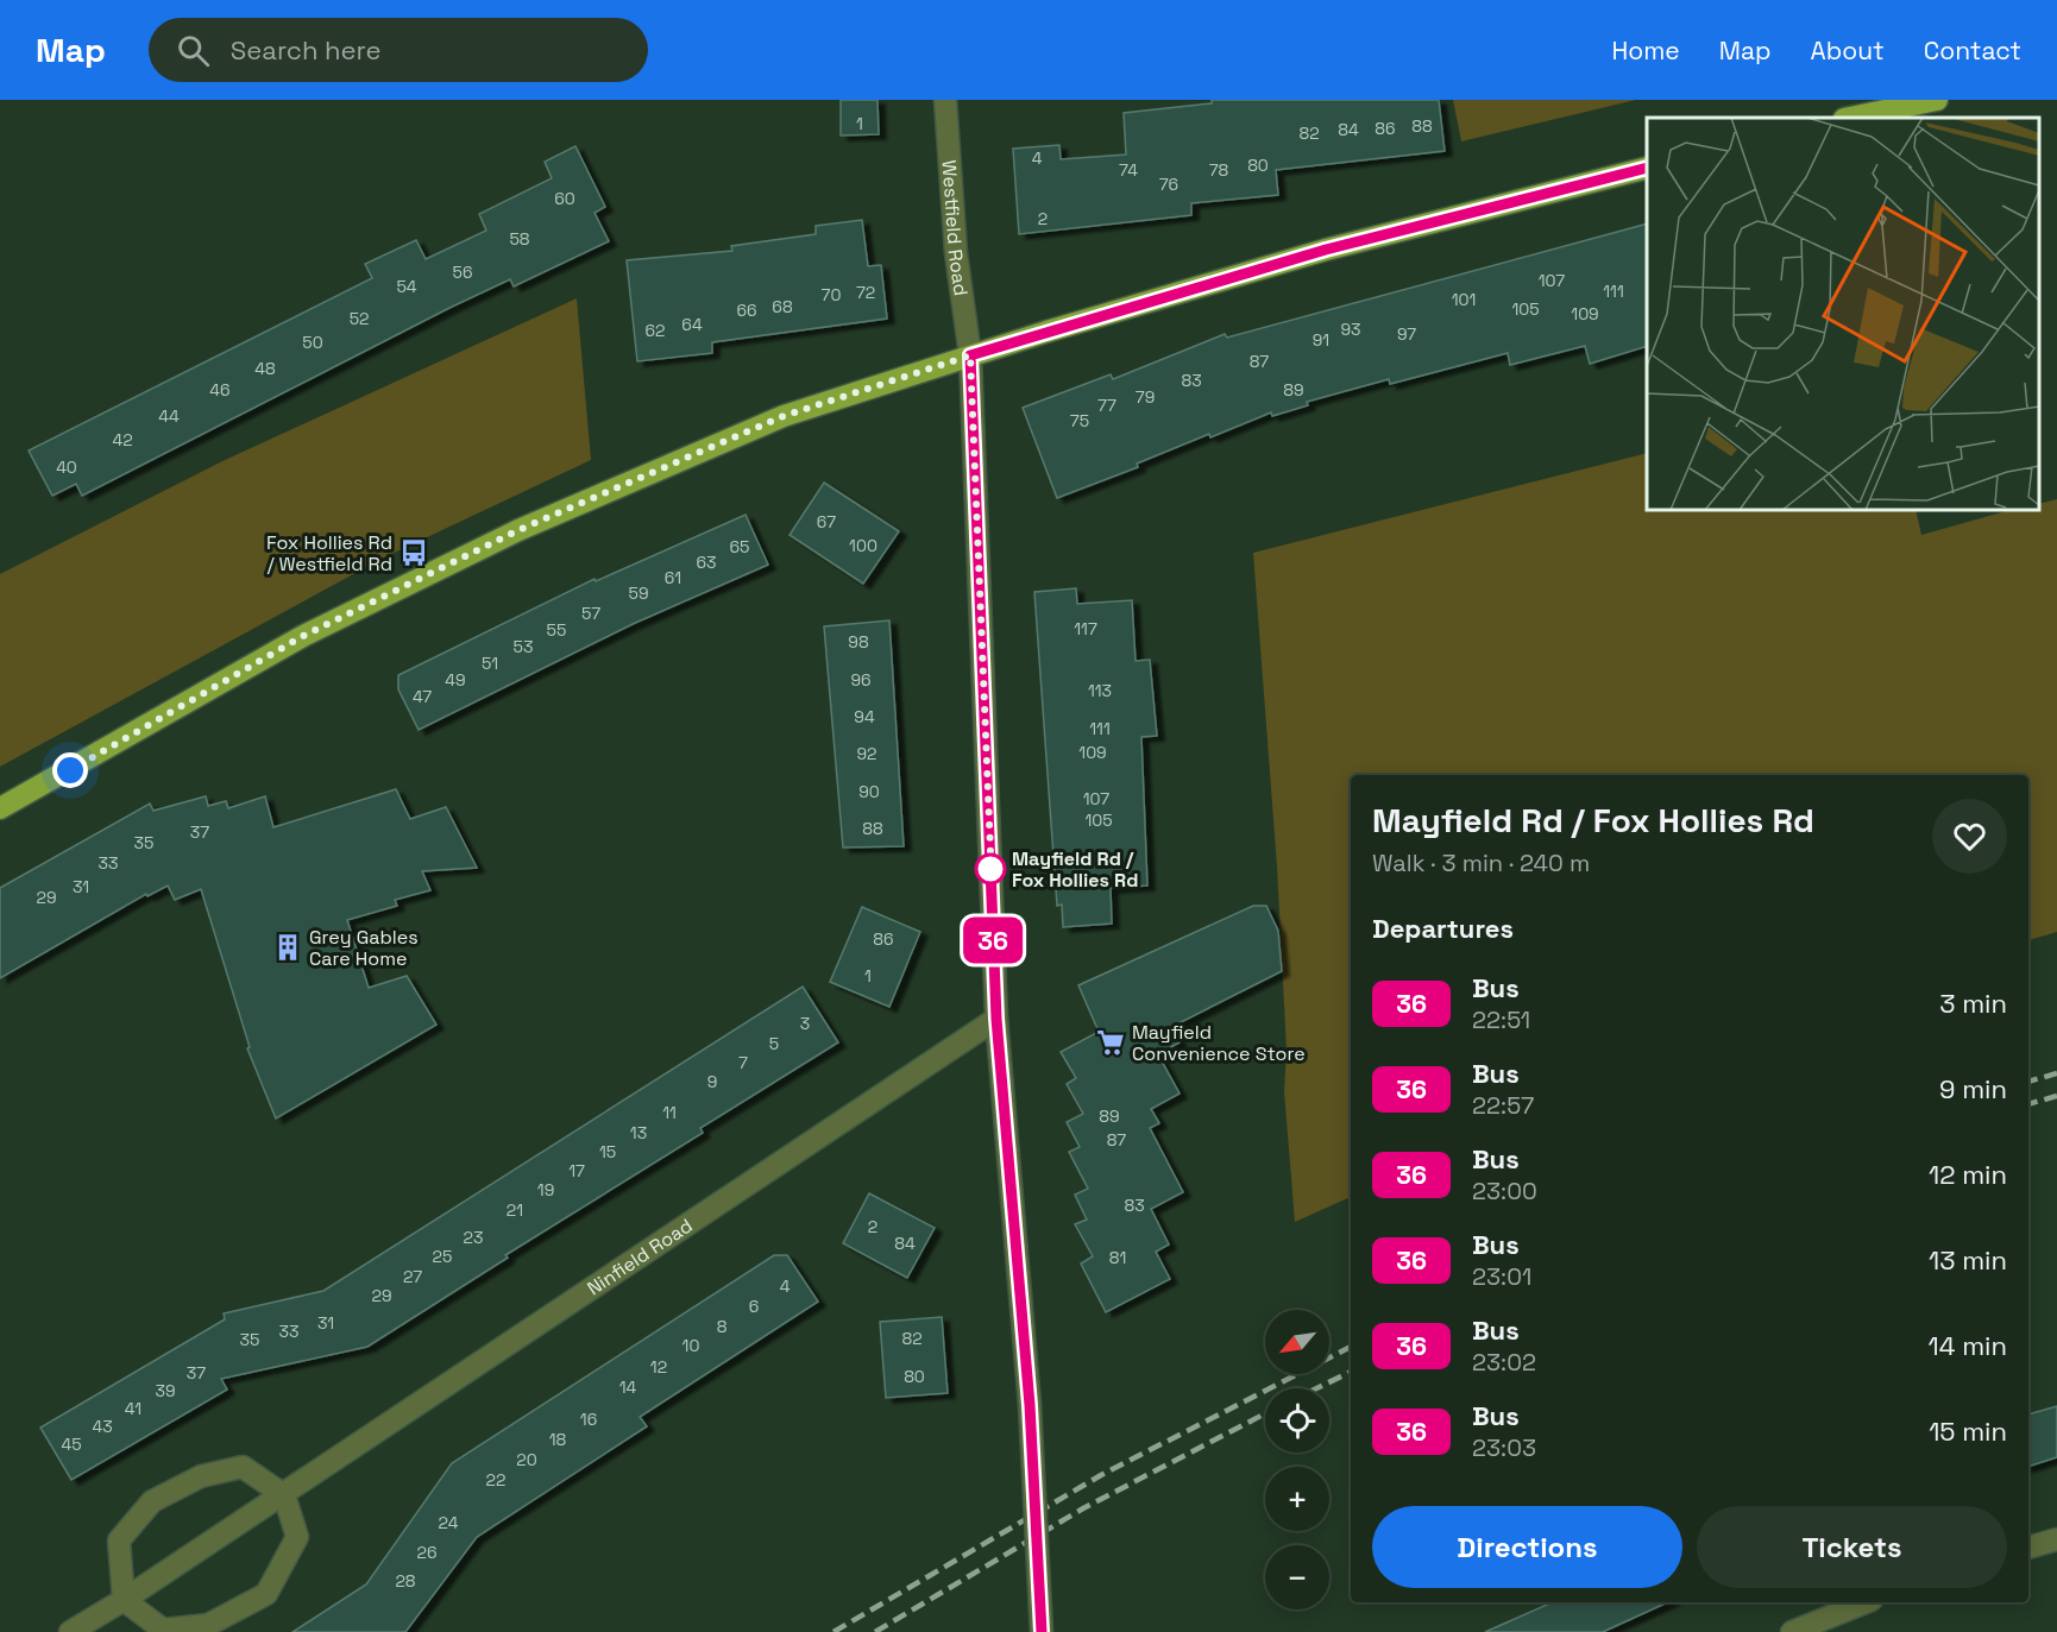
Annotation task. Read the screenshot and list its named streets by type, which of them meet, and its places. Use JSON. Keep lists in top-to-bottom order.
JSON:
{
  "streets": {
    "street": ["Westfield Road", "Ninfield Road"]
  },
  "crossings": [
    ["Westfield Road", "Ninfield Road"]
  ],
  "places": {
    "bus stop": ["Fox Hollies Rd / Westfield Rd"],
    "other": ["Mayfield Rd / Fox Hollies Rd"],
    "building": ["Grey Gables Care Home"],
    "supermarket": ["Mayfield Convenience Store"]
  },
  "lines": ["bus line 36"],
  "house_numbers": [
    "1",
    "88",
    "86",
    "84",
    "82",
    "4",
    "80",
    "74",
    "78",
    "76",
    "60",
    "2",
    "58",
    "56",
    "107",
    "54",
    "111",
    "72",
    "70",
    "101",
    "68",
    "105",
    "66",
    "109",
    "52",
    "64",
    "93",
    "62",
    "97",
    "91",
    "50",
    "87",
    "48",
    "83",
    "46",
    "89",
    "79",
    "77",
    "44",
    "75",
    "42",
    "40",
    "67",
    "100",
    "65",
    "63",
    "61",
    "59",
    "57",
    "117",
    "55",
    "98",
    "53",
    "51",
    "49",
    "96",
    "113",
    "47",
    "94",
    "111",
    "109",
    "92",
    "90",
    "107",
    "105",
    "88",
    "37",
    "35",
    "33",
    "31",
    "29",
    "86",
    "1",
    "3",
    "5",
    "7",
    "9",
    "11",
    "89",
    "13",
    "87",
    "15",
    "17",
    "19",
    "83",
    "21",
    "2",
    "23",
    "84",
    "25",
    "81",
    "27",
    "4",
    "29",
    "6",
    "31",
    "8",
    "33",
    "82",
    "35",
    "10",
    "12",
    "37",
    "80",
    "14",
    "39",
    "41",
    "16",
    "43",
    "18",
    "45",
    "20",
    "22",
    "24",
    "26",
    "28"
  ],
  "north": "bottom left",
  "page": {
    "header": "Map",
    "search": "Search here",
    "nav": [
      "Home",
      "Map",
      "About",
      "Contact"
    ],
    "on_map": "36",
    "heading": [
      ["Mayfield Rd / Fox Hollies Rd", "Walk · 3 min · 240 m"],
      "Departures"
    ],
    "list": [
      {
        "mark": "36",
        "name": "Bus",
        "note": "22:51",
        "value": "3 min"
      },
      {
        "mark": "36",
        "name": "Bus",
        "note": "22:57",
        "value": "9 min"
      },
      {
        "mark": "36",
        "name": "Bus",
        "note": "23:00",
        "value": "12 min"
      },
      {
        "mark": "36",
        "name": "Bus",
        "note": "23:01",
        "value": "13 min"
      },
      {
        "mark": "36",
        "name": "Bus",
        "note": "23:02",
        "value": "14 min"
      },
      {
        "mark": "36",
        "name": "Bus",
        "note": "23:03",
        "value": "15 min"
      }
    ],
    "map_buttons": ["+", "−"],
    "buttons": ["Directions", "Tickets"]
  }
}
